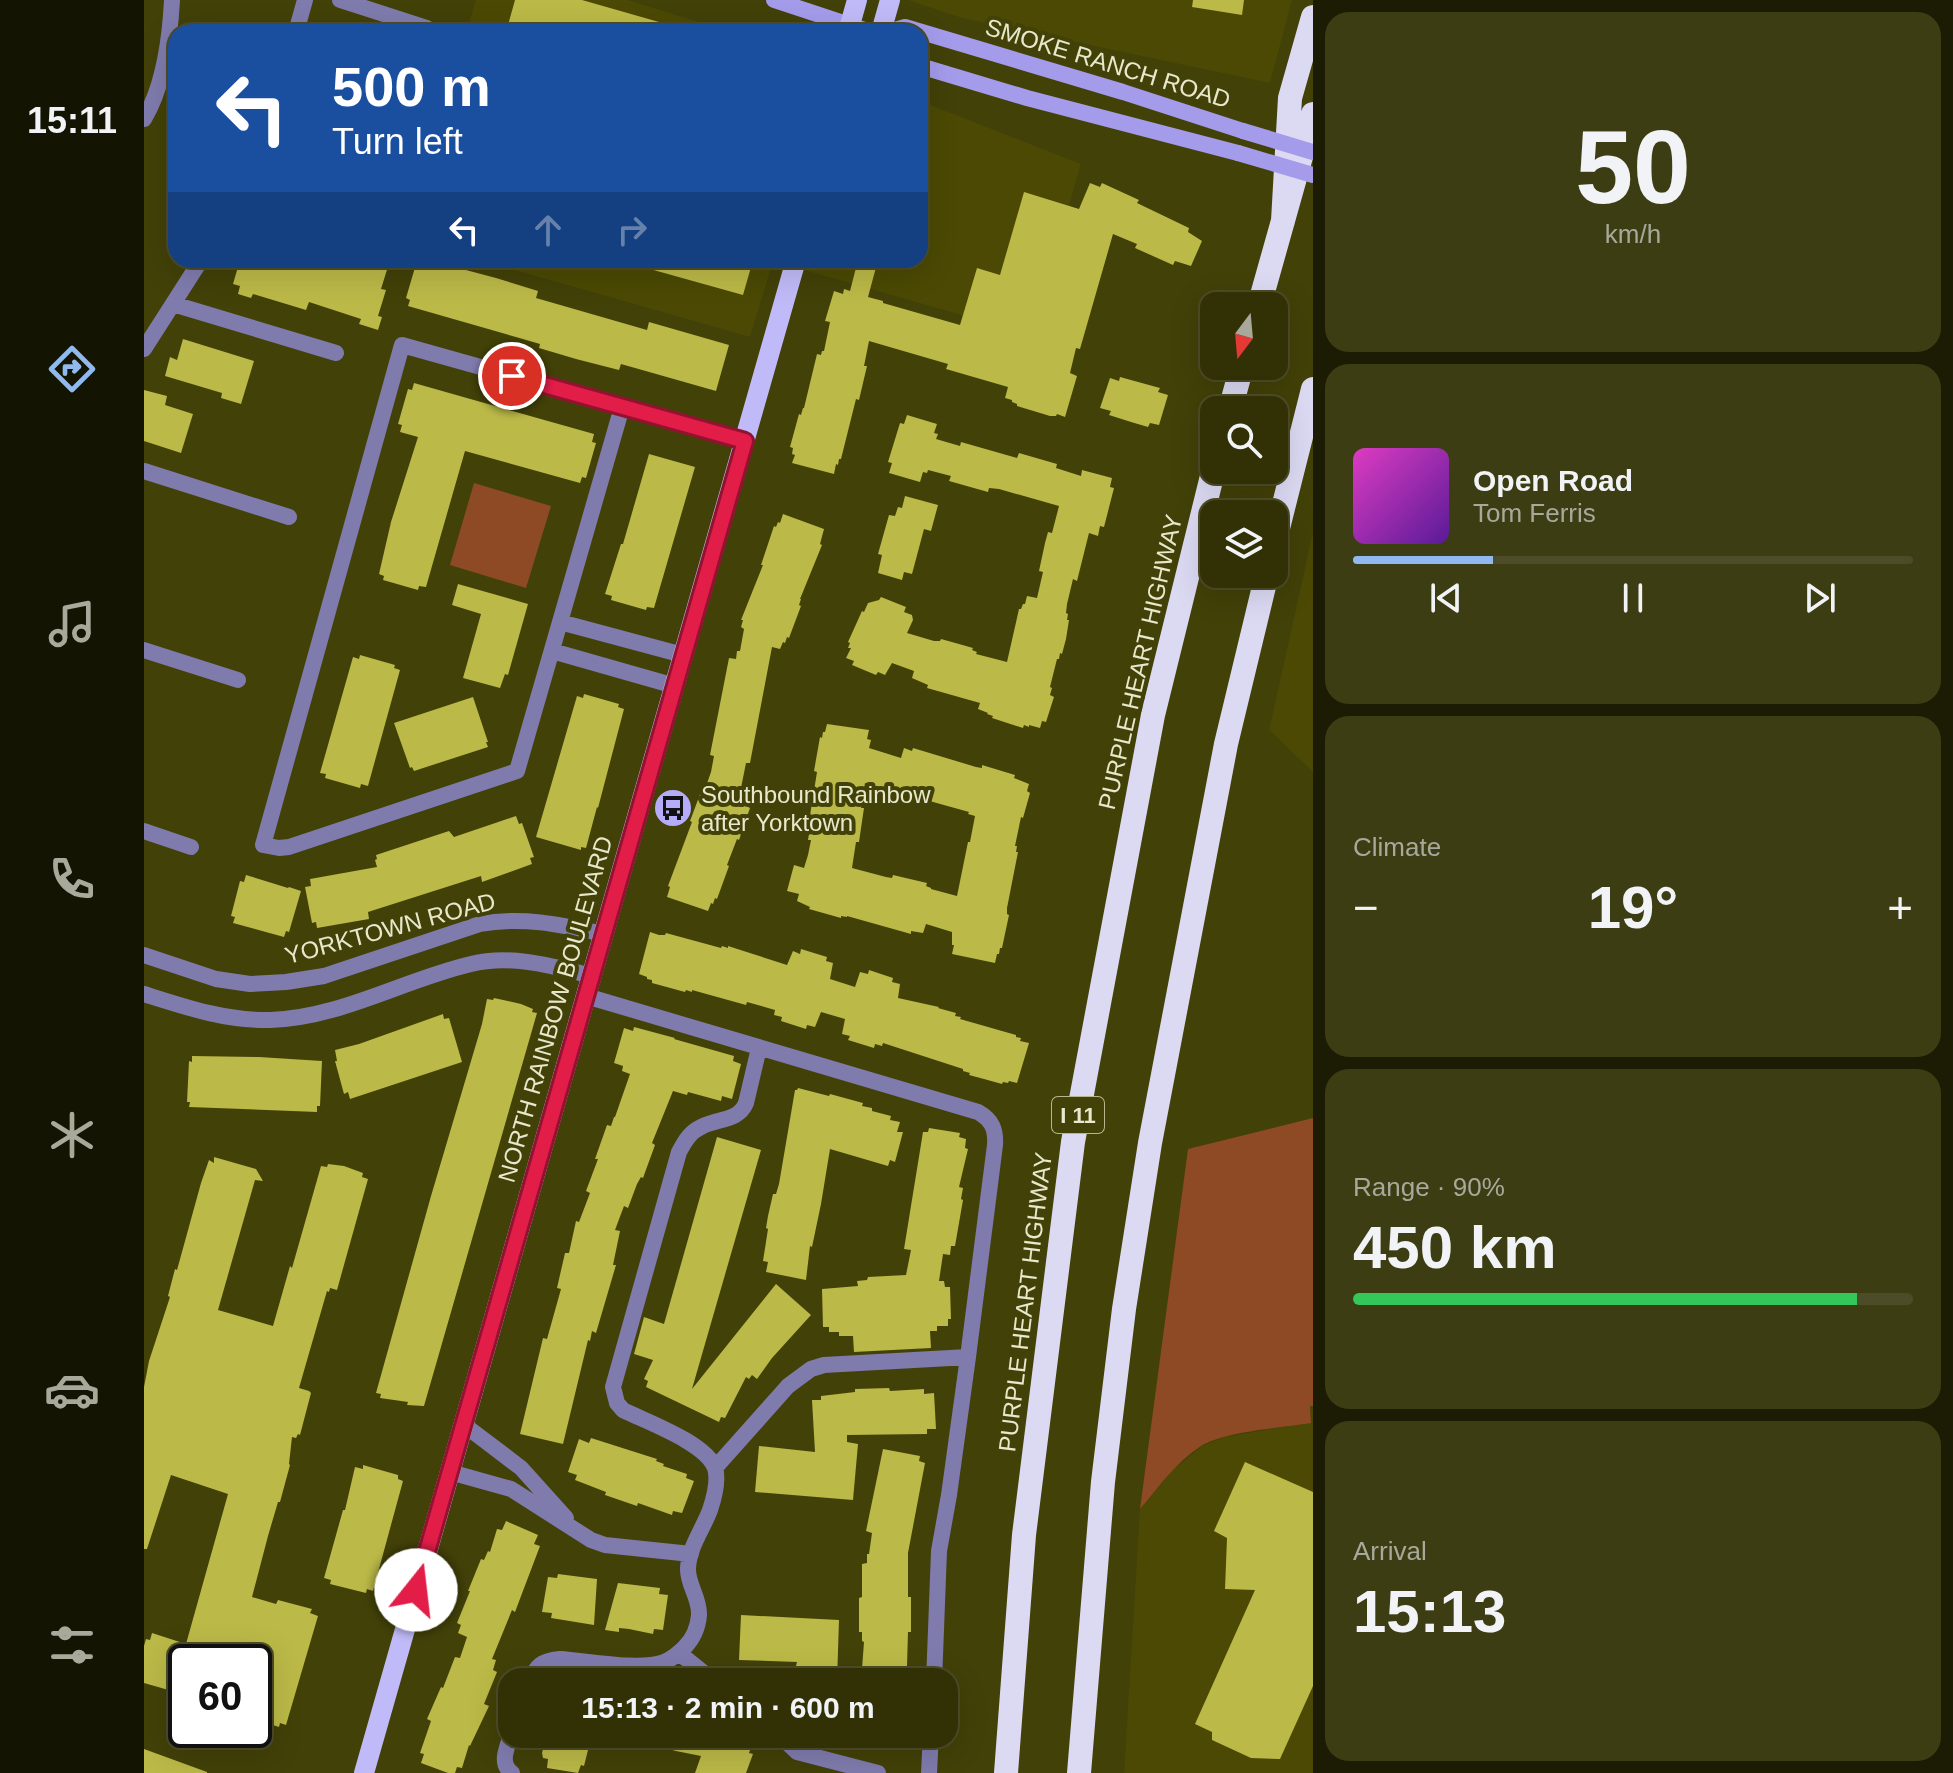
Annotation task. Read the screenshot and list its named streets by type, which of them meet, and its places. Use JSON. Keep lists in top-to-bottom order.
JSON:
{
  "streets": {
    "highway": ["PURPLE HEART HIGHWAY", "I 11"],
    "main road": ["SMOKE RANCH ROAD", "NORTH RAINBOW BOULEVARD"],
    "street": ["YORKTOWN ROAD"]
  },
  "crossings": [
    ["YORKTOWN ROAD", "NORTH RAINBOW BOULEVARD"]
  ],
  "places": {
    "bus stop": ["Southbound Rainbow after Yorktown"]
  },
  "north": "bottom",
  "page": {
    "tabs": "15:11",
    "tile": [
      ["50", "km/h"],
      "Climate",
      ["Range · 90%", "450 km"],
      ["Arrival", "15:13"]
    ],
    "turn": ["500 m", "Turn left"],
    "song": ["Open Road", "Tom Ferris"],
    "heat": ["−", "19°", "+"],
    "limit": "60",
    "trip": "15:13 · 2 min · 600 m"
  }
}
